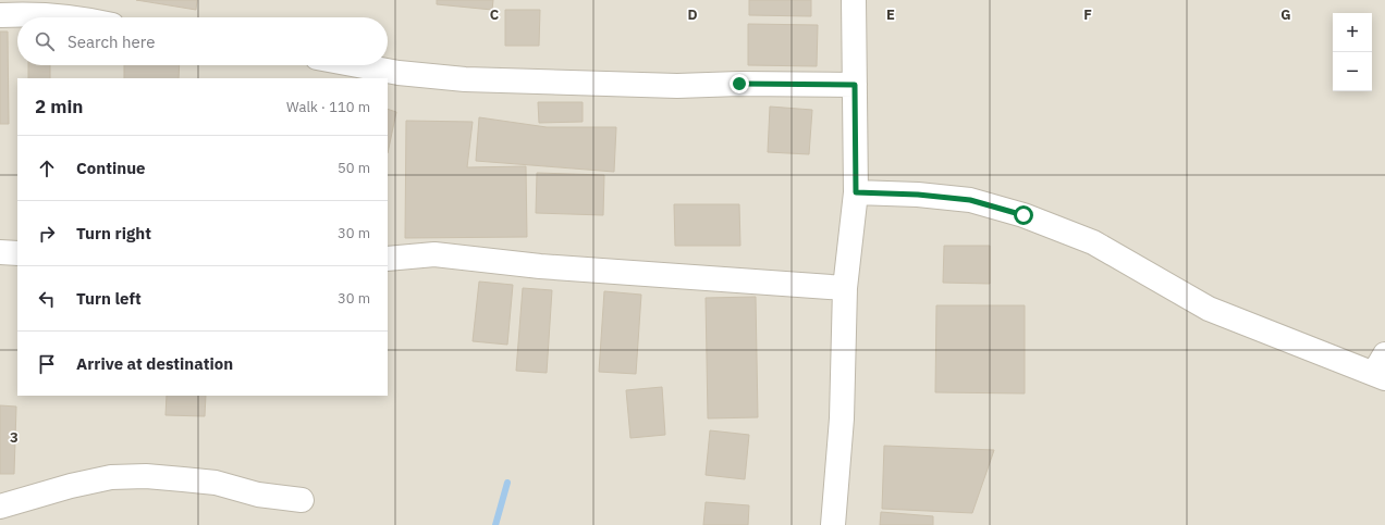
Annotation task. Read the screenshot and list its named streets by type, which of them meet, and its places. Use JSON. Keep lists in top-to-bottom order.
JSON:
{
  "page": {
    "map_buttons": ["+", "−"],
    "search": "Search here",
    "heading": ["2 min", "Walk · 110 m"],
    "list": [
      ["Continue", "50 m"],
      ["Turn right", "30 m"],
      ["Turn left", "30 m"],
      "Arrive at destination"
    ]
  },
  "grid": {
    "columns": [
      "C",
      "D",
      "E",
      "F",
      "G"
    ],
    "rows": ["3"]
  }
}
